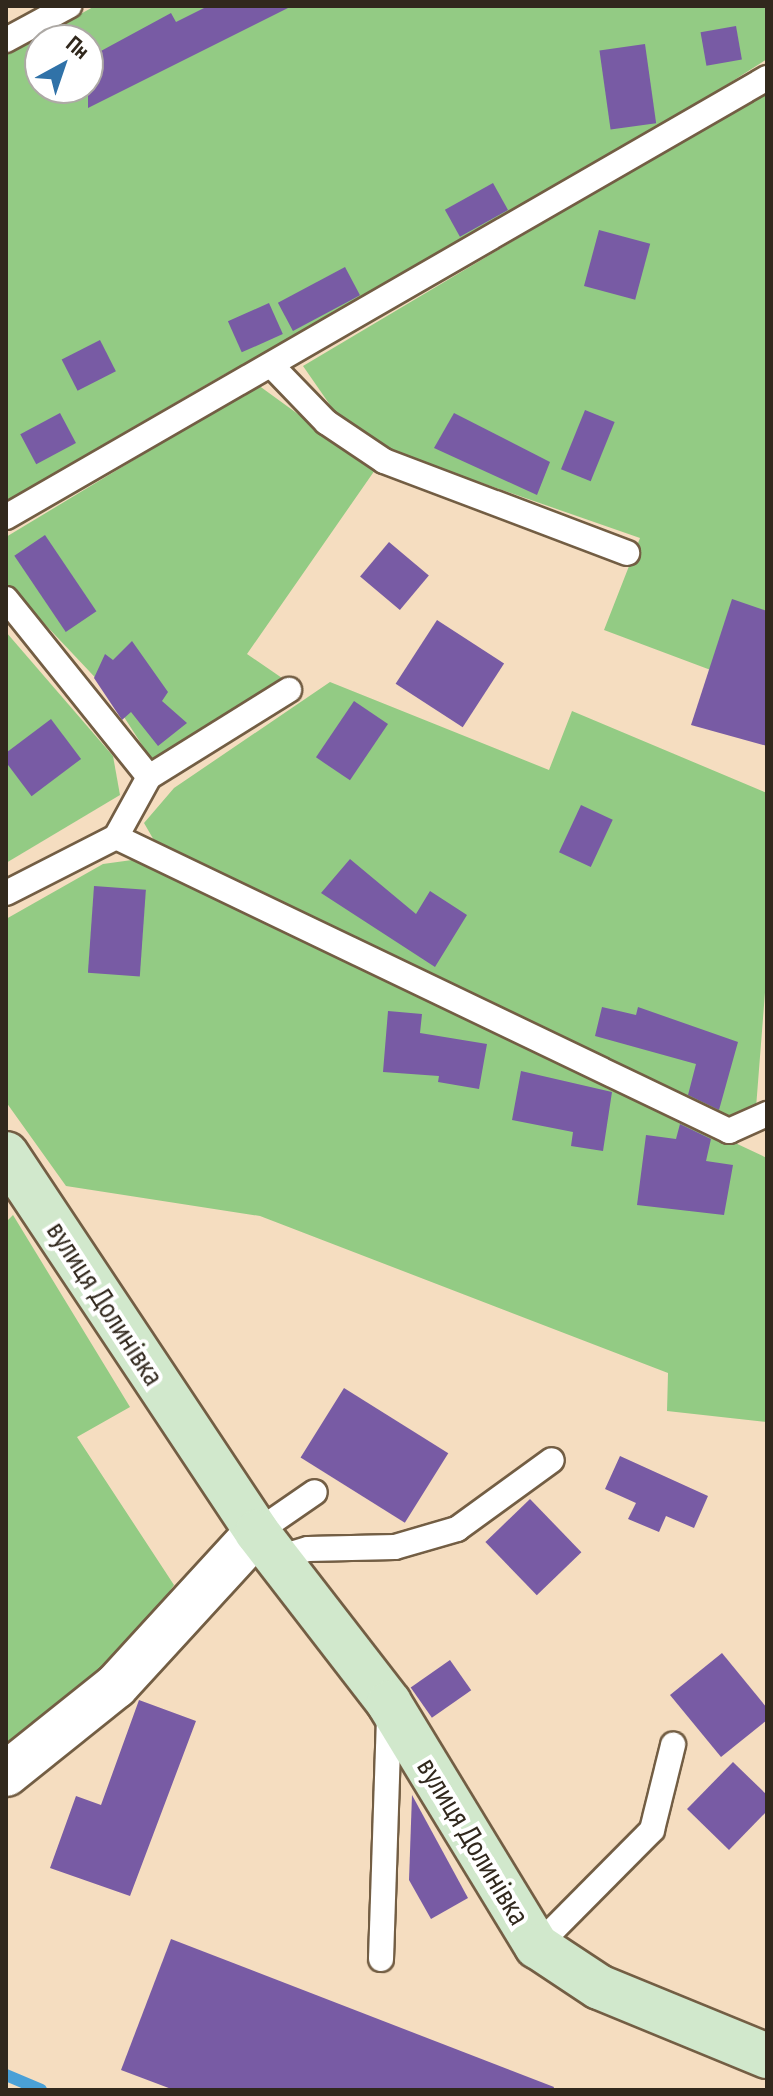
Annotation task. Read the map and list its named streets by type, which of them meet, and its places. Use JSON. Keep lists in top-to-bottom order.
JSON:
{
  "streets": {
    "street": ["вулиця Долинівка"]
  },
  "north": "top right"
}
